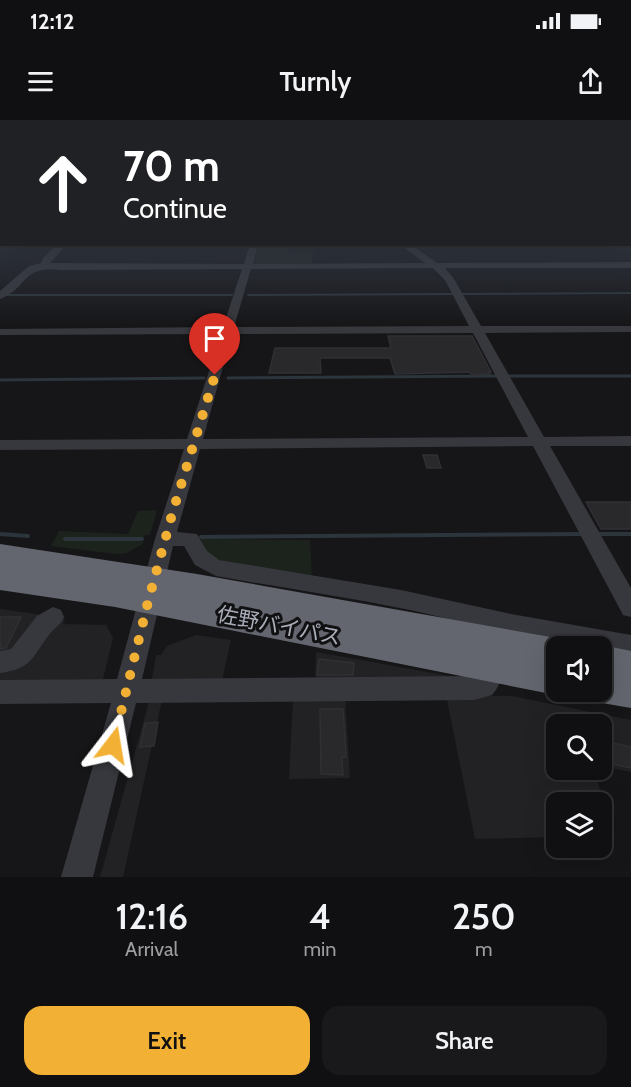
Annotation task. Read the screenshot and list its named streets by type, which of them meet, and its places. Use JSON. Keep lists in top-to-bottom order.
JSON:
{
  "streets": {
    "highway": ["佐野バイパス"]
  },
  "page": {
    "status": "12:12",
    "header": "Turnly",
    "turn": ["70 m", "Continue"],
    "eta": [
      "12:16",
      "Arrival",
      "4",
      "min",
      "250",
      "m"
    ],
    "buttons": ["Exit", "Share"]
  }
}
